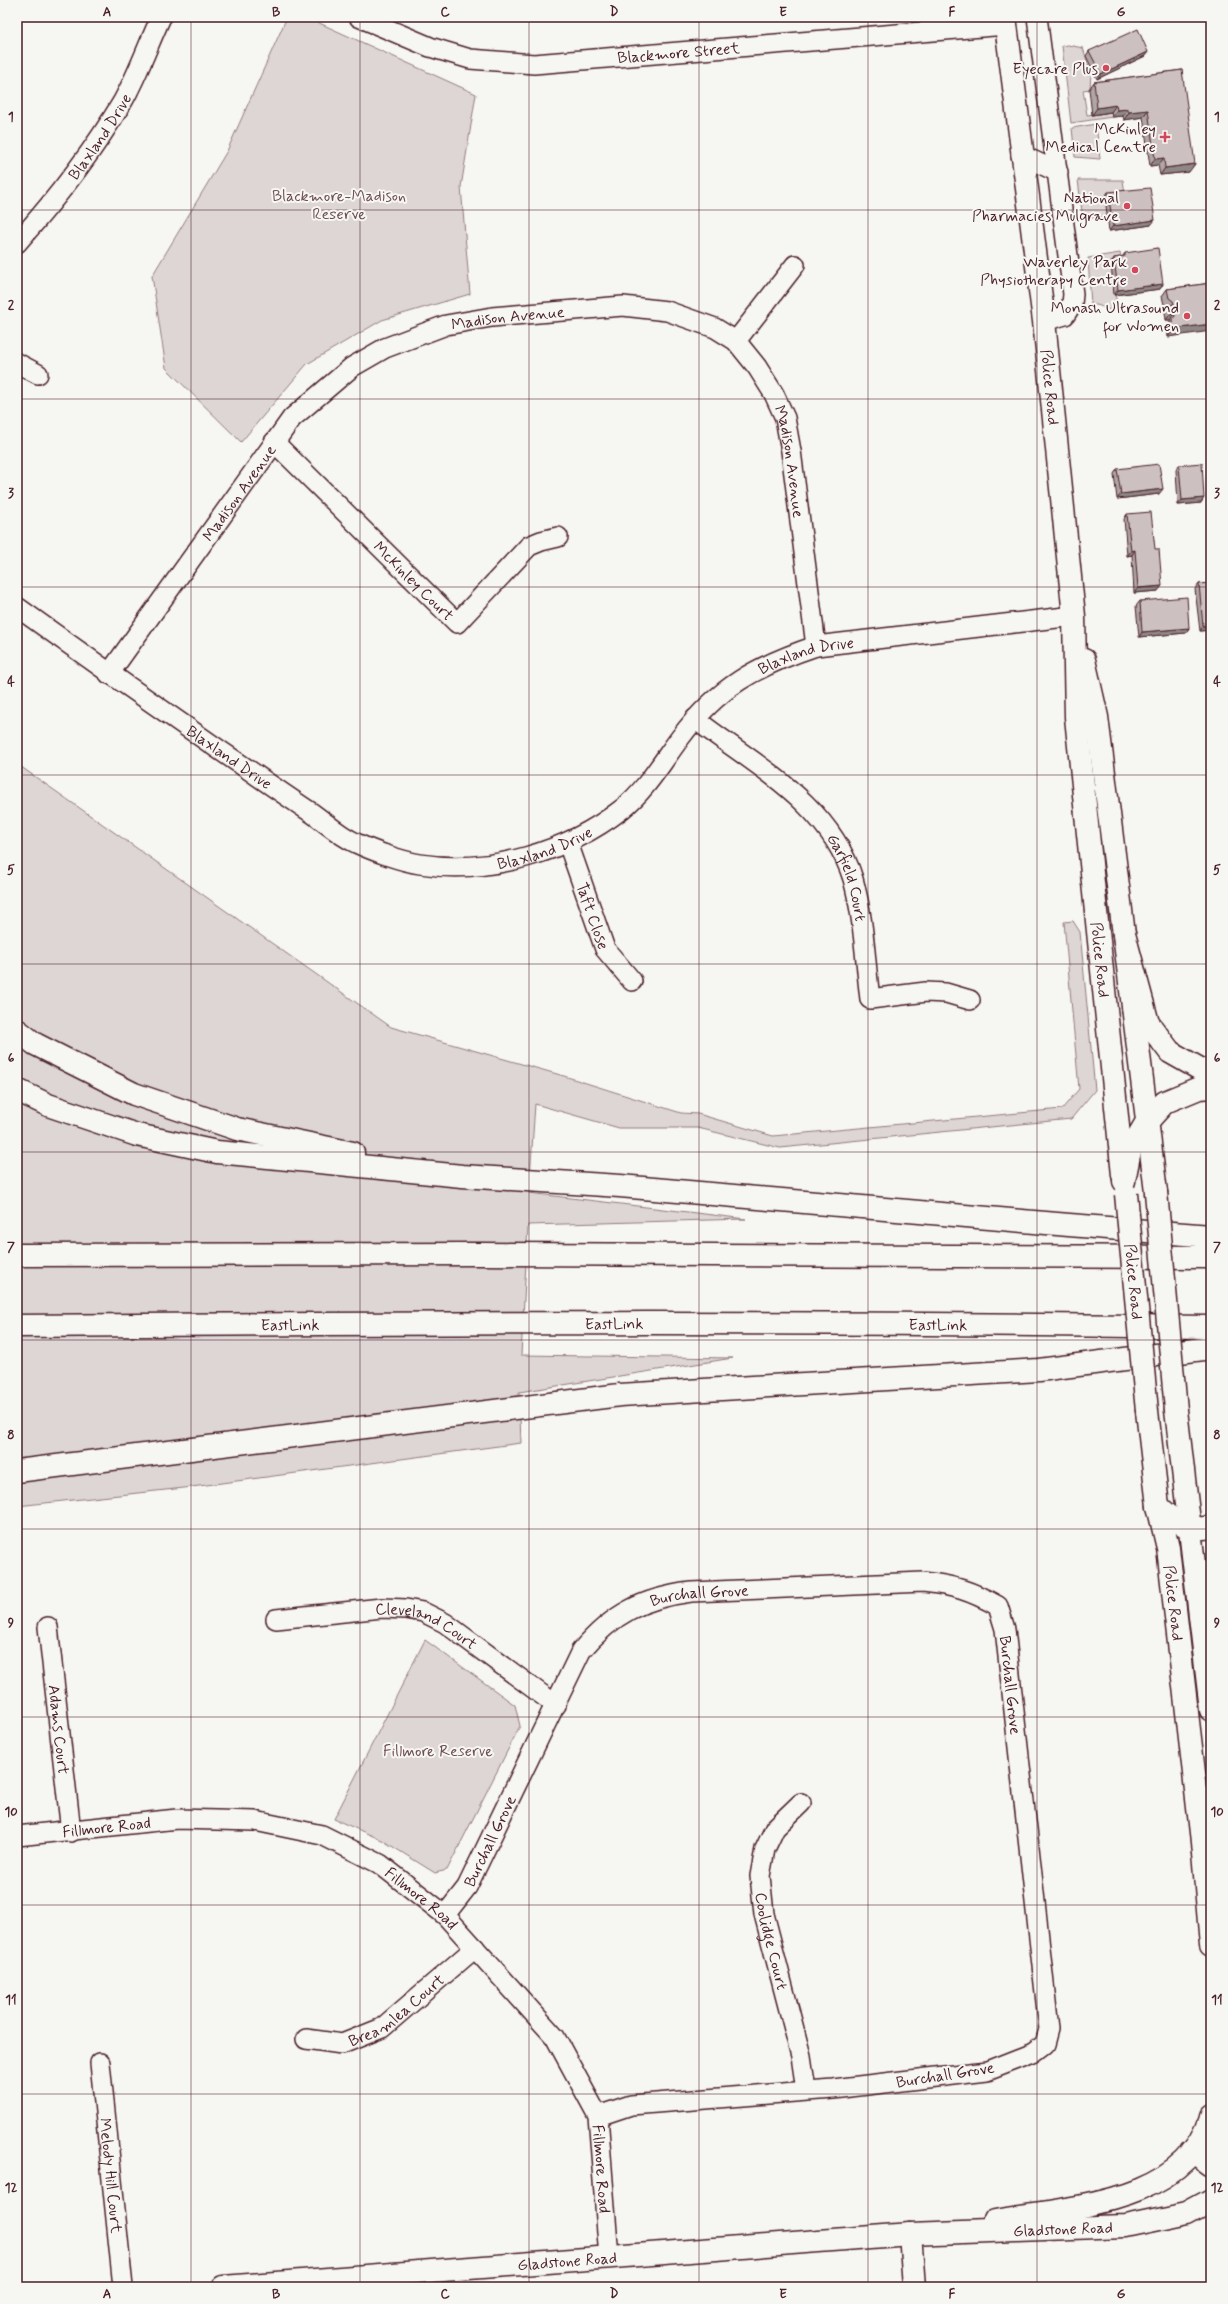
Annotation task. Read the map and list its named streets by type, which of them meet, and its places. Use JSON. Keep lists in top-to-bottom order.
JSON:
{
  "streets": {
    "main road": ["Police Road", "EastLink", "Gladstone Road"],
    "street": [
      "Blackmore Street",
      "Blaxland Drive",
      "Madison Avenue",
      "McKinley Court",
      "Garfield Court",
      "Taft Close",
      "Burchall Grove",
      "Cleveland Court",
      "Adams Court",
      "Fillmore Road",
      "Coolidge Court",
      "Breamlea Court",
      "Melody Hill Court"
    ]
  },
  "crossings": [
    ["Blackmore Street", "Police Road"],
    ["Blaxland Drive", "Madison Avenue"],
    ["Blaxland Drive", "Police Road"],
    ["Blaxland Drive", "Garfield Court"],
    ["Blaxland Drive", "Taft Close"],
    ["Madison Avenue", "McKinley Court"],
    ["Burchall Grove", "Cleveland Court"],
    ["Burchall Grove", "Fillmore Road"],
    ["Burchall Grove", "Coolidge Court"],
    ["Adams Court", "Fillmore Road"],
    ["Fillmore Road", "Breamlea Court"],
    ["Fillmore Road", "Gladstone Road"]
  ],
  "parks": ["Blackmore-Madison Reserve", "Fillmore Reserve"],
  "places": {
    "other": [
      "Eyecare Plus",
      "National Pharmacies Mulgrave",
      "Waverley Park Physiotherapy Centre",
      "Monash Ultrasound for Women"
    ],
    "health": ["McKinley Medical Centre"]
  },
  "grid": {
    "columns": [
      "A",
      "B",
      "C",
      "D",
      "E",
      "F",
      "G"
    ],
    "rows": [
      "1",
      "2",
      "3",
      "4",
      "5",
      "6",
      "7",
      "8",
      "9",
      "10",
      "11",
      "12"
    ]
  }
}
